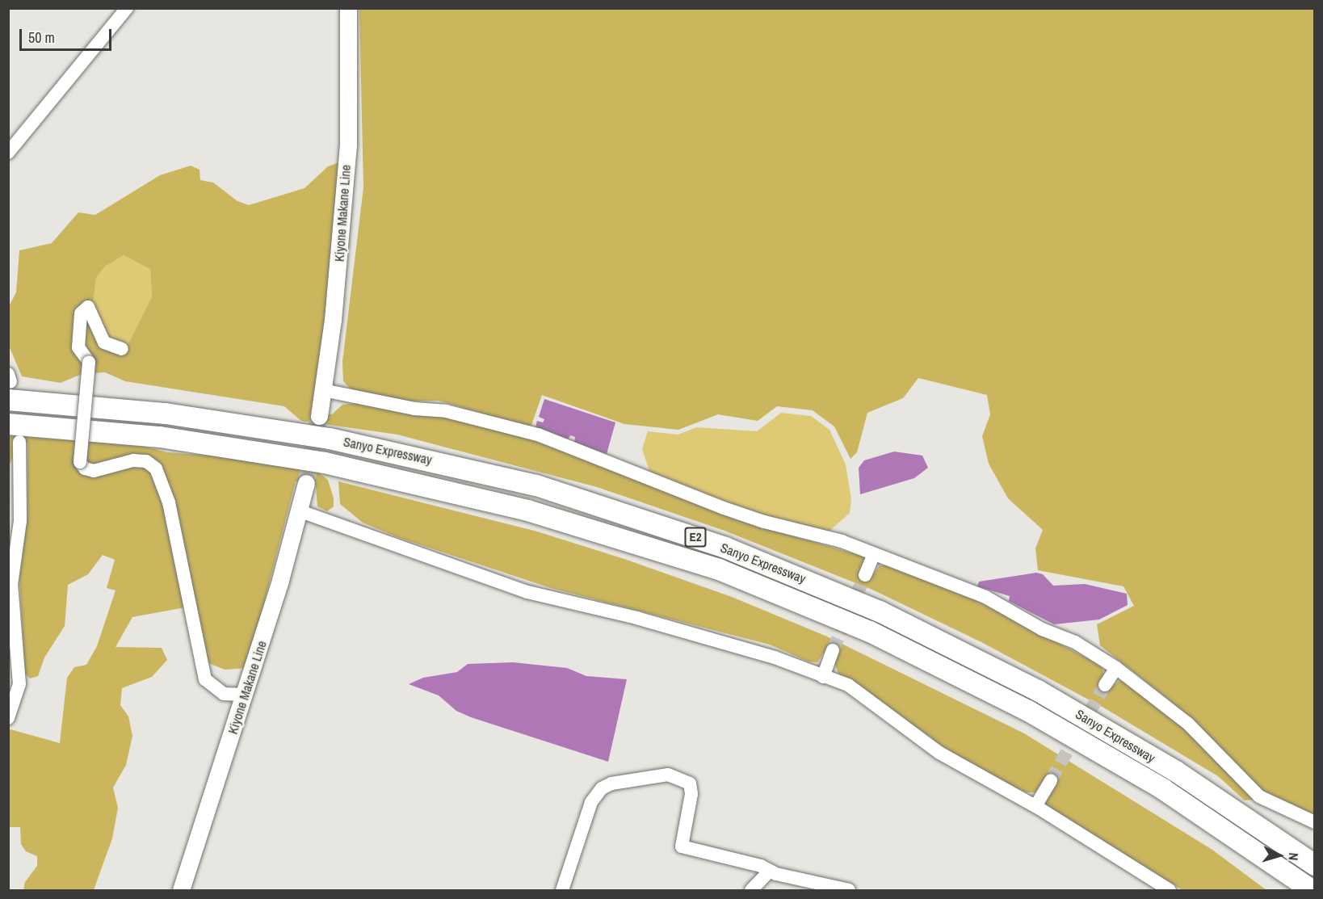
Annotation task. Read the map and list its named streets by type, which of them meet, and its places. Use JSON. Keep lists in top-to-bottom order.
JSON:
{
  "streets": {
    "highway": ["Sanyo Expressway", "E2"],
    "main road": ["Kiyone Makane Line"]
  },
  "scale_bar": "50 m",
  "north": "right"
}
